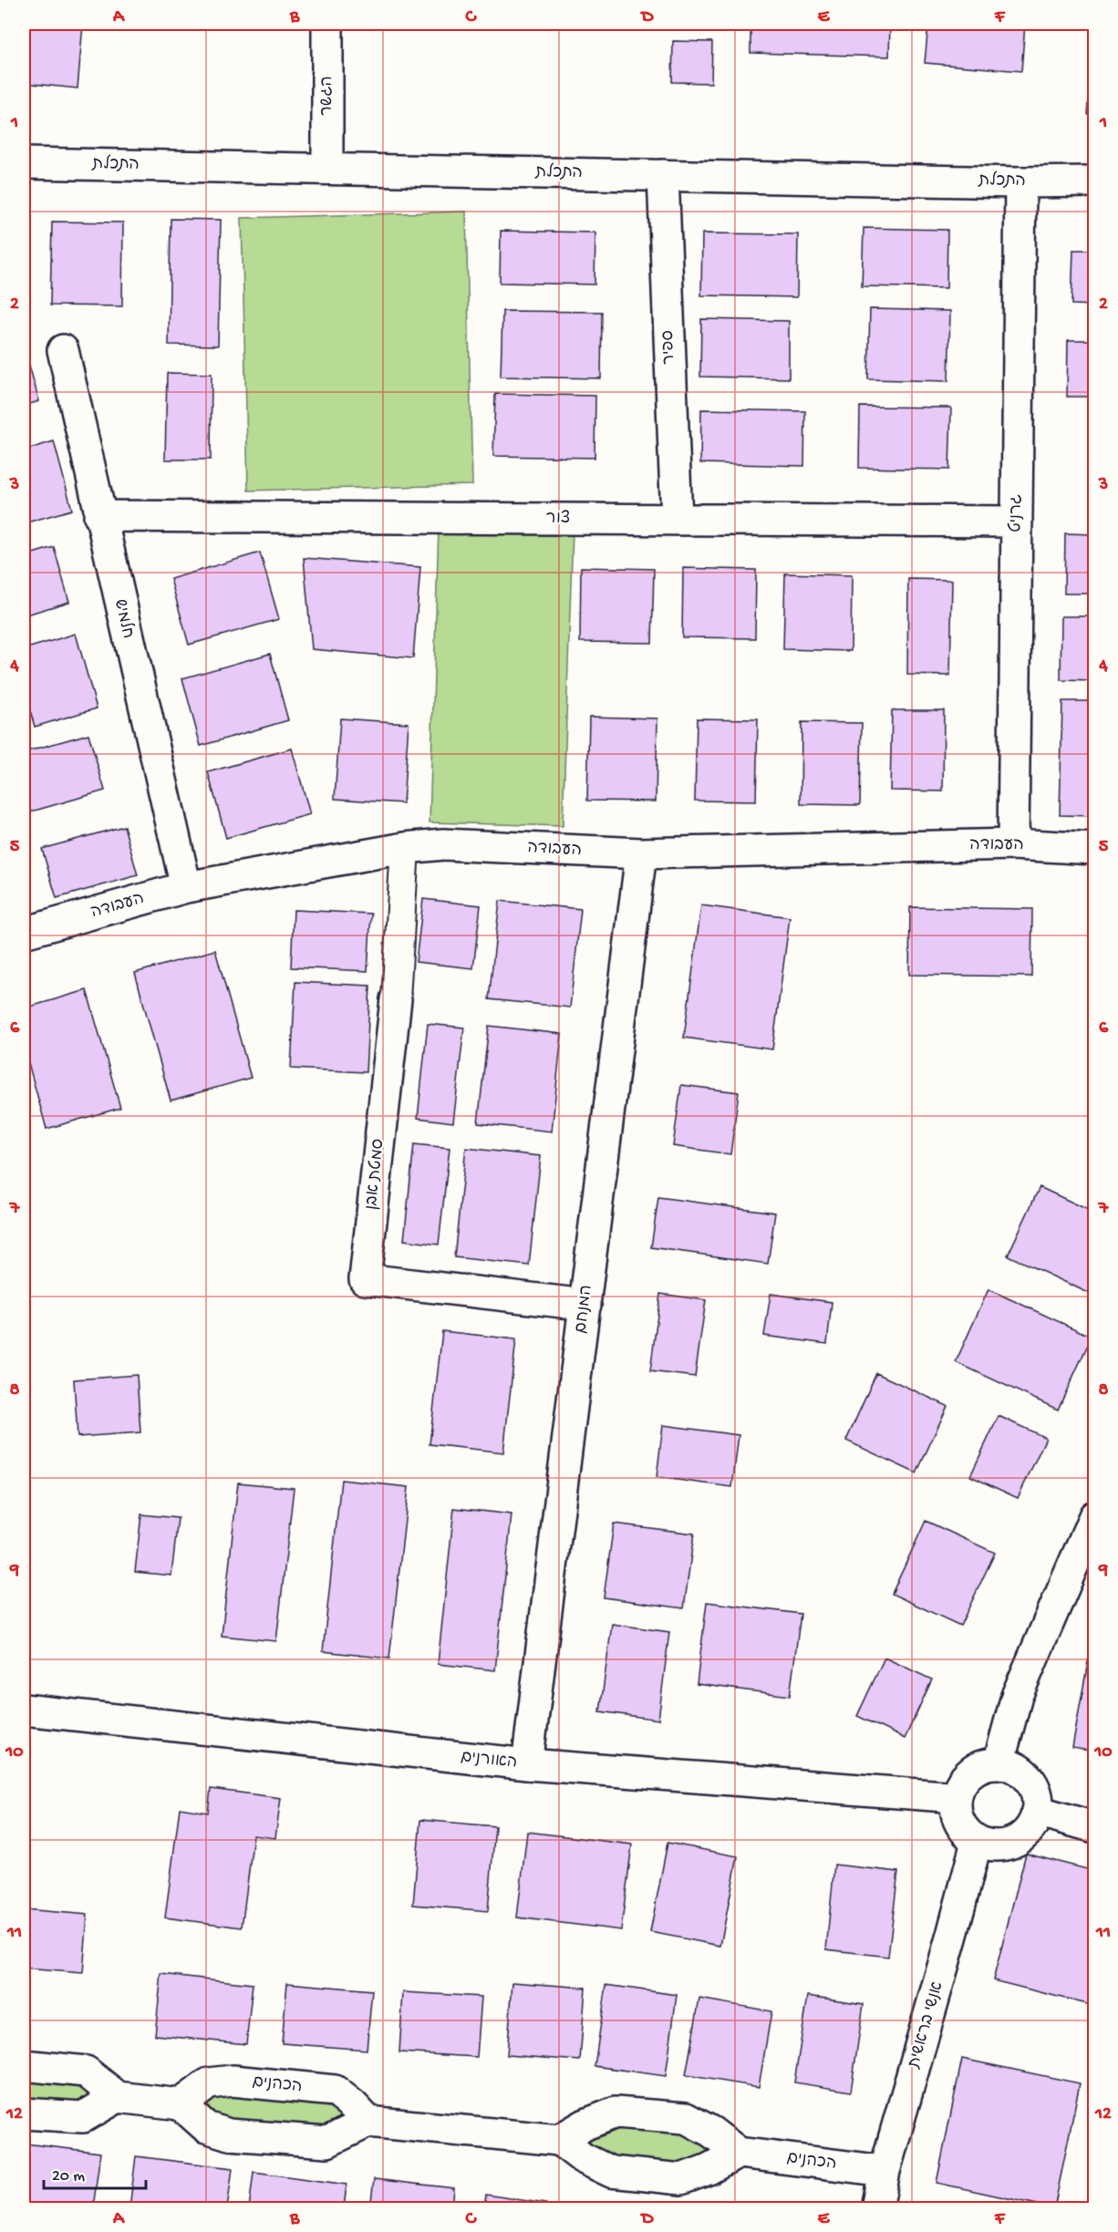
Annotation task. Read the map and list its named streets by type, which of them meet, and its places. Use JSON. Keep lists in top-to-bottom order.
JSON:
{
  "streets": {
    "street": [
      "הגשר",
      "התכלת",
      "ספיר",
      "גרניט",
      "צור",
      "חלמיש",
      "העבודה",
      "סמטת אבן",
      "המנחם",
      "האורנים",
      "אנשי בראשית",
      "הכהנים"
    ]
  },
  "crossings": [
    ["הגשר", "התכלת"],
    ["התכלת", "ספיר"],
    ["התכלת", "גרניט"],
    ["ספיר", "צור"],
    ["גרניט", "צור"],
    ["גרניט", "העבודה"],
    ["צור", "חלמיש"],
    ["חלמיש", "העבודה"],
    ["העבודה", "סמטת אבן"],
    ["העבודה", "המנחם"],
    ["סמטת אבן", "המנחם"],
    ["המנחם", "האורנים"],
    ["האורנים", "אנשי בראשית"],
    ["אנשי בראשית", "הכהנים"]
  ],
  "scale_bar": "20 m",
  "grid": {
    "columns": [
      "A",
      "B",
      "C",
      "D",
      "E",
      "F"
    ],
    "rows": [
      "1",
      "2",
      "3",
      "4",
      "5",
      "6",
      "7",
      "8",
      "9",
      "10",
      "11",
      "12"
    ]
  }
}
